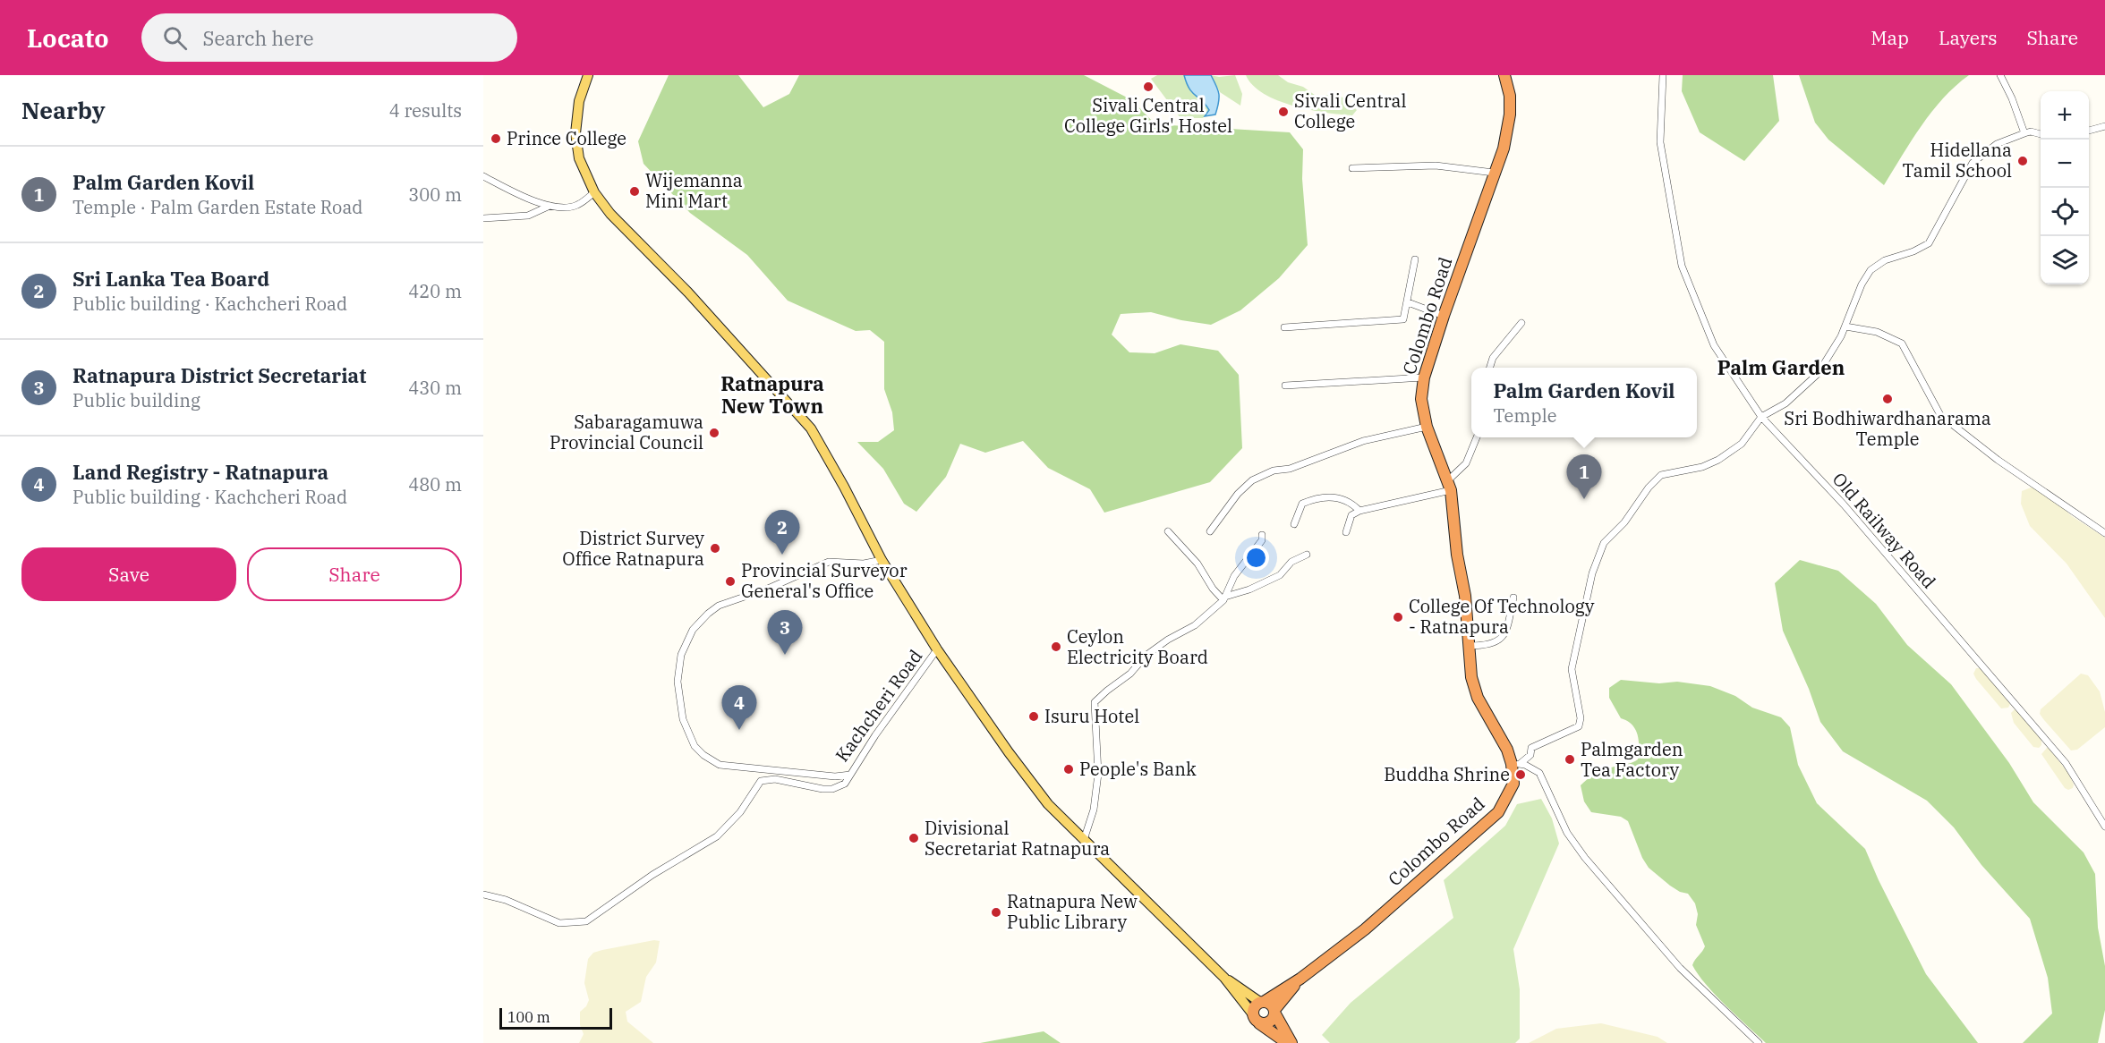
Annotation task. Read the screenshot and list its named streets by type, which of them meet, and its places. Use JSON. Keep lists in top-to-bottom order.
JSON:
{
  "streets": {
    "highway": ["Colombo Road"],
    "street": ["Old Railway Road", "Kachcheri Road"]
  },
  "districts": ["Palm Garden", "Ratnapura New Town"],
  "places": [
    "Sivali Central College Girls' Hostel",
    "Sivali Central College",
    "Prince College",
    "Hidellana Tamil School",
    "Wijemanna Mini Mart",
    "Sri Bodhiwardhanarama Temple",
    "Sabaragamuwa Provincial Council",
    "District Survey Office Ratnapura",
    "Provincial Surveyor General's Office",
    "College Of Technology - Ratnapura",
    "Ceylon Electricity Board",
    "Isuru Hotel",
    "Palmgarden Tea Factory",
    "People's Bank",
    "Buddha Shrine",
    "Divisional Secretariat Ratnapura",
    "Ratnapura New Public Library"
  ],
  "scale_bar": "100 m",
  "page": {
    "header": "Locato",
    "search": "Search here",
    "nav": ["Map", "Layers", "Share"],
    "heading": ["Nearby", "4 results"],
    "map_buttons": ["+", "−"],
    "list": [
      {
        "mark": "1",
        "name": "Palm Garden Kovil",
        "note": "Temple · Palm Garden Estate Road",
        "value": "300 m"
      },
      {
        "mark": "2",
        "name": "Sri Lanka Tea Board",
        "note": "Public building · Kachcheri Road",
        "value": "420 m"
      },
      {
        "mark": "3",
        "name": "Ratnapura District Secretariat",
        "note": "Public building",
        "value": "430 m"
      },
      {
        "mark": "4",
        "name": "Land Registry - Ratnapura",
        "note": "Public building · Kachcheri Road",
        "value": "480 m"
      }
    ],
    "popup": ["Palm Garden Kovil", "Temple"],
    "pins": [
      "1",
      "2",
      "3",
      "4"
    ],
    "buttons": ["Save", "Share"],
    "scale": "100 m"
  }
}
